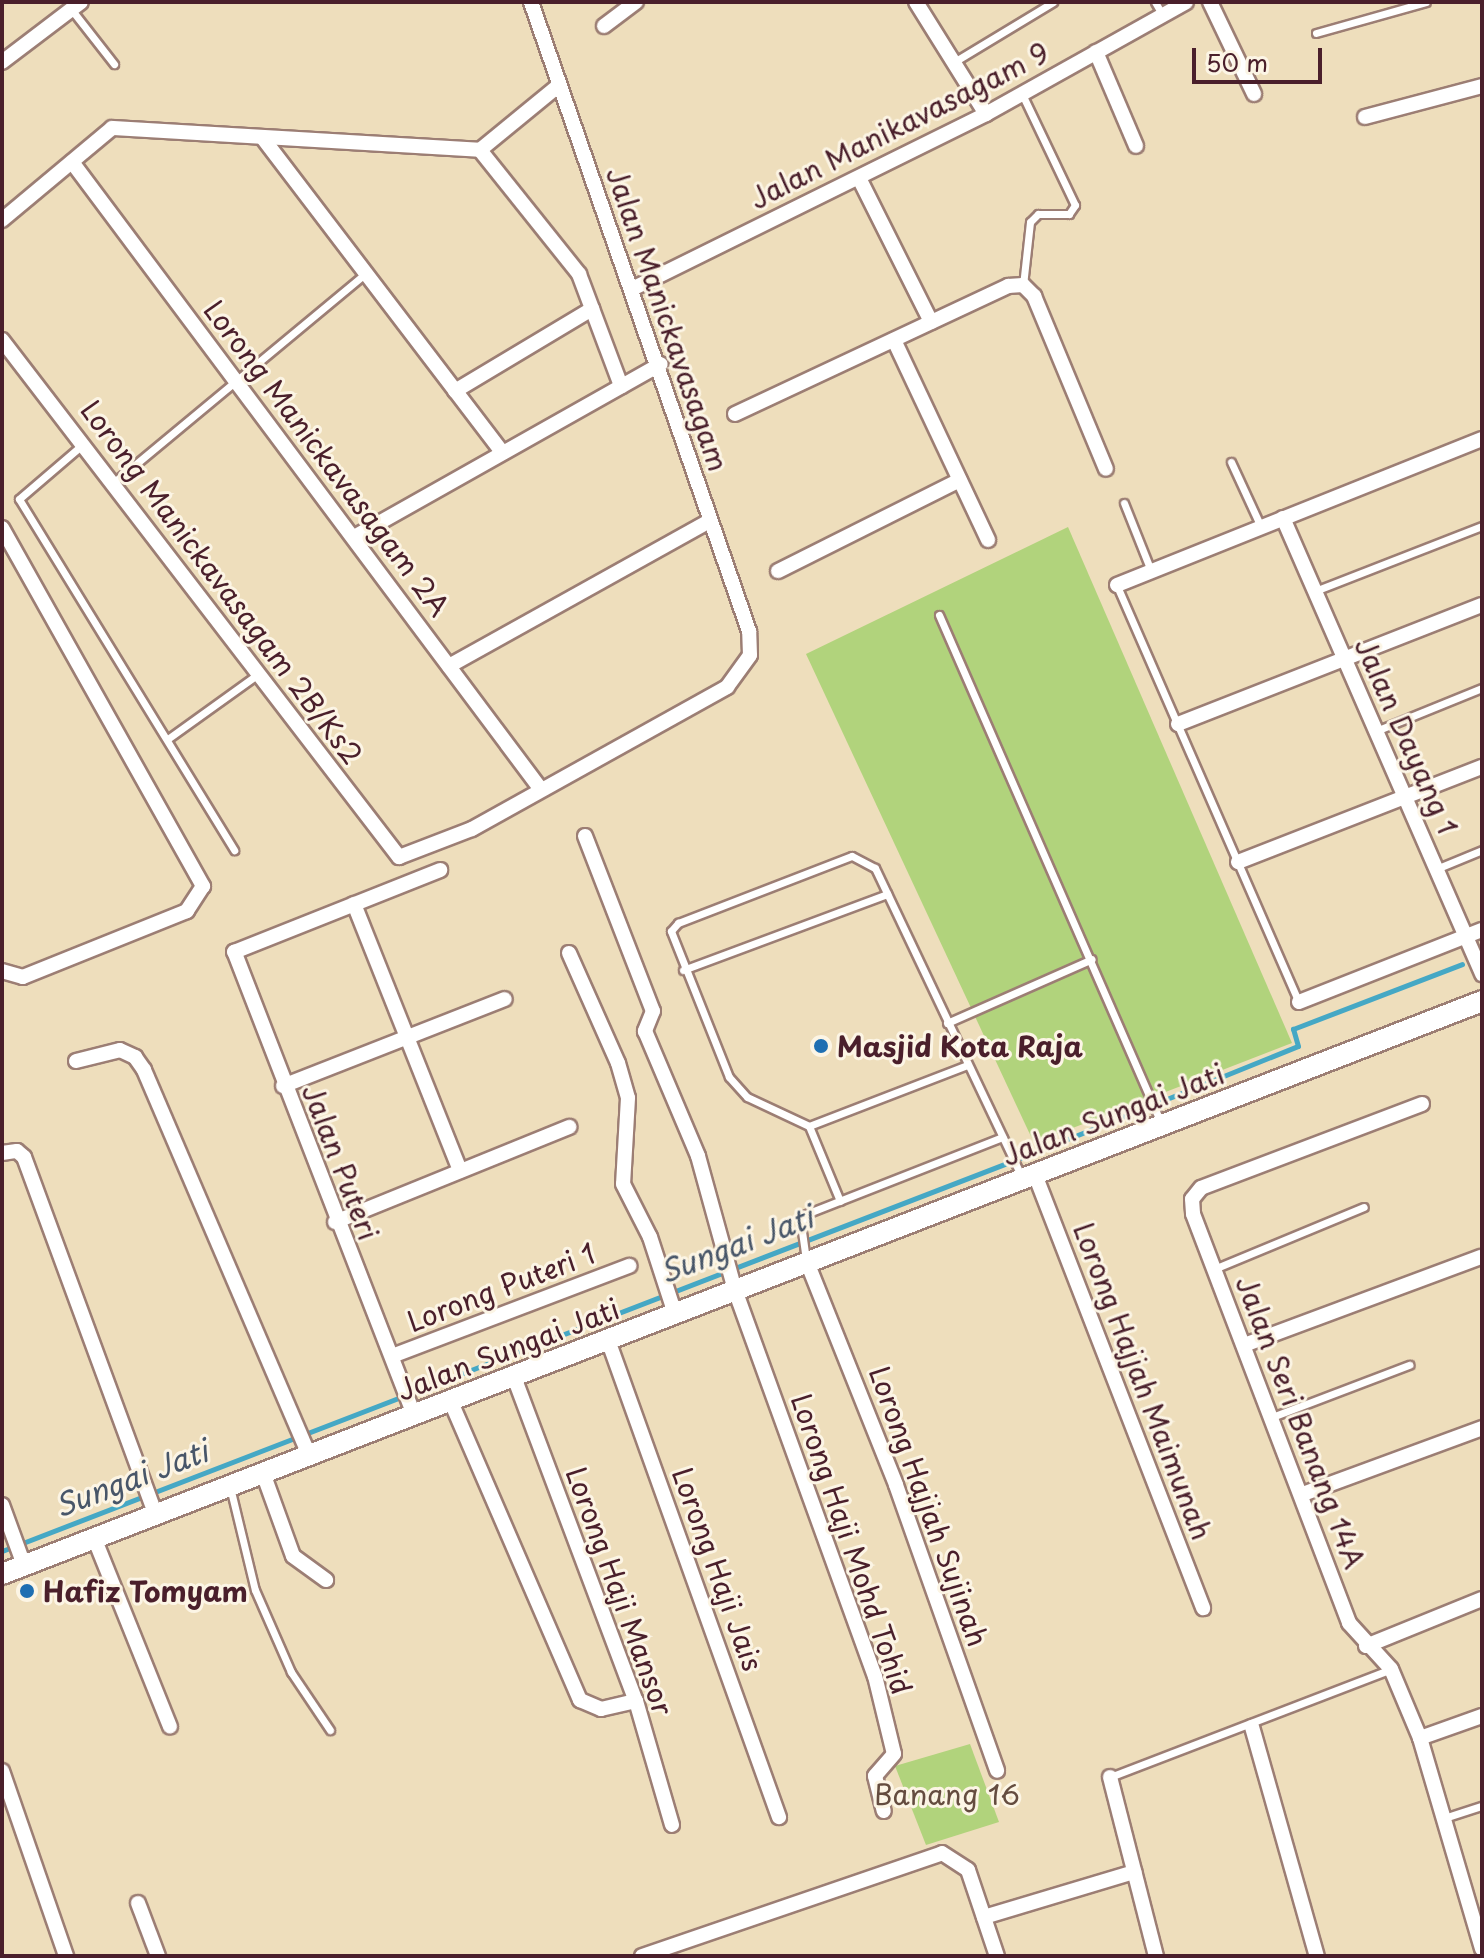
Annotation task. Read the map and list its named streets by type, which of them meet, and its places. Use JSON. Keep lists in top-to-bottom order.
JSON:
{
  "streets": {
    "main road": ["Jalan Sungai Jati"],
    "street": [
      "Jalan Manikavasagam 9",
      "Jalan Manickavasagam",
      "Lorong Manickavasagam 2A",
      "Lorong Manickavasagam 2B/Ks2",
      "Jalan Dayang 1",
      "Jalan Puteri",
      "Lorong Puteri 1",
      "Lorong Hajjah Maimunah",
      "Jalan Seri Banang 14A",
      "Lorong Hajjah Sujinah",
      "Lorong Haji Mohd Tohid",
      "Lorong Haji Jais",
      "Lorong Haji Mansor"
    ]
  },
  "crossings": [
    ["Jalan Manikavasagam 9", "Jalan Manickavasagam"],
    ["Jalan Manickavasagam", "Lorong Manickavasagam 2A"],
    ["Jalan Manickavasagam", "Lorong Manickavasagam 2B/Ks2"],
    ["Lorong Manickavasagam 2A", "Lorong Manickavasagam 2B/Ks2"],
    ["Jalan Sungai Jati", "Jalan Puteri"],
    ["Jalan Sungai Jati", "Lorong Hajjah Maimunah"],
    ["Jalan Sungai Jati", "Lorong Hajjah Sujinah"],
    ["Jalan Sungai Jati", "Lorong Haji Mohd Tohid"],
    ["Jalan Sungai Jati", "Lorong Haji Jais"],
    ["Jalan Sungai Jati", "Lorong Haji Mansor"],
    ["Jalan Puteri", "Lorong Puteri 1"]
  ],
  "water": ["Sungai Jati"],
  "parks": ["Banang 16"],
  "places": ["Masjid Kota Raja", "Hafiz Tomyam"],
  "scale_bar": "50 m"
}
